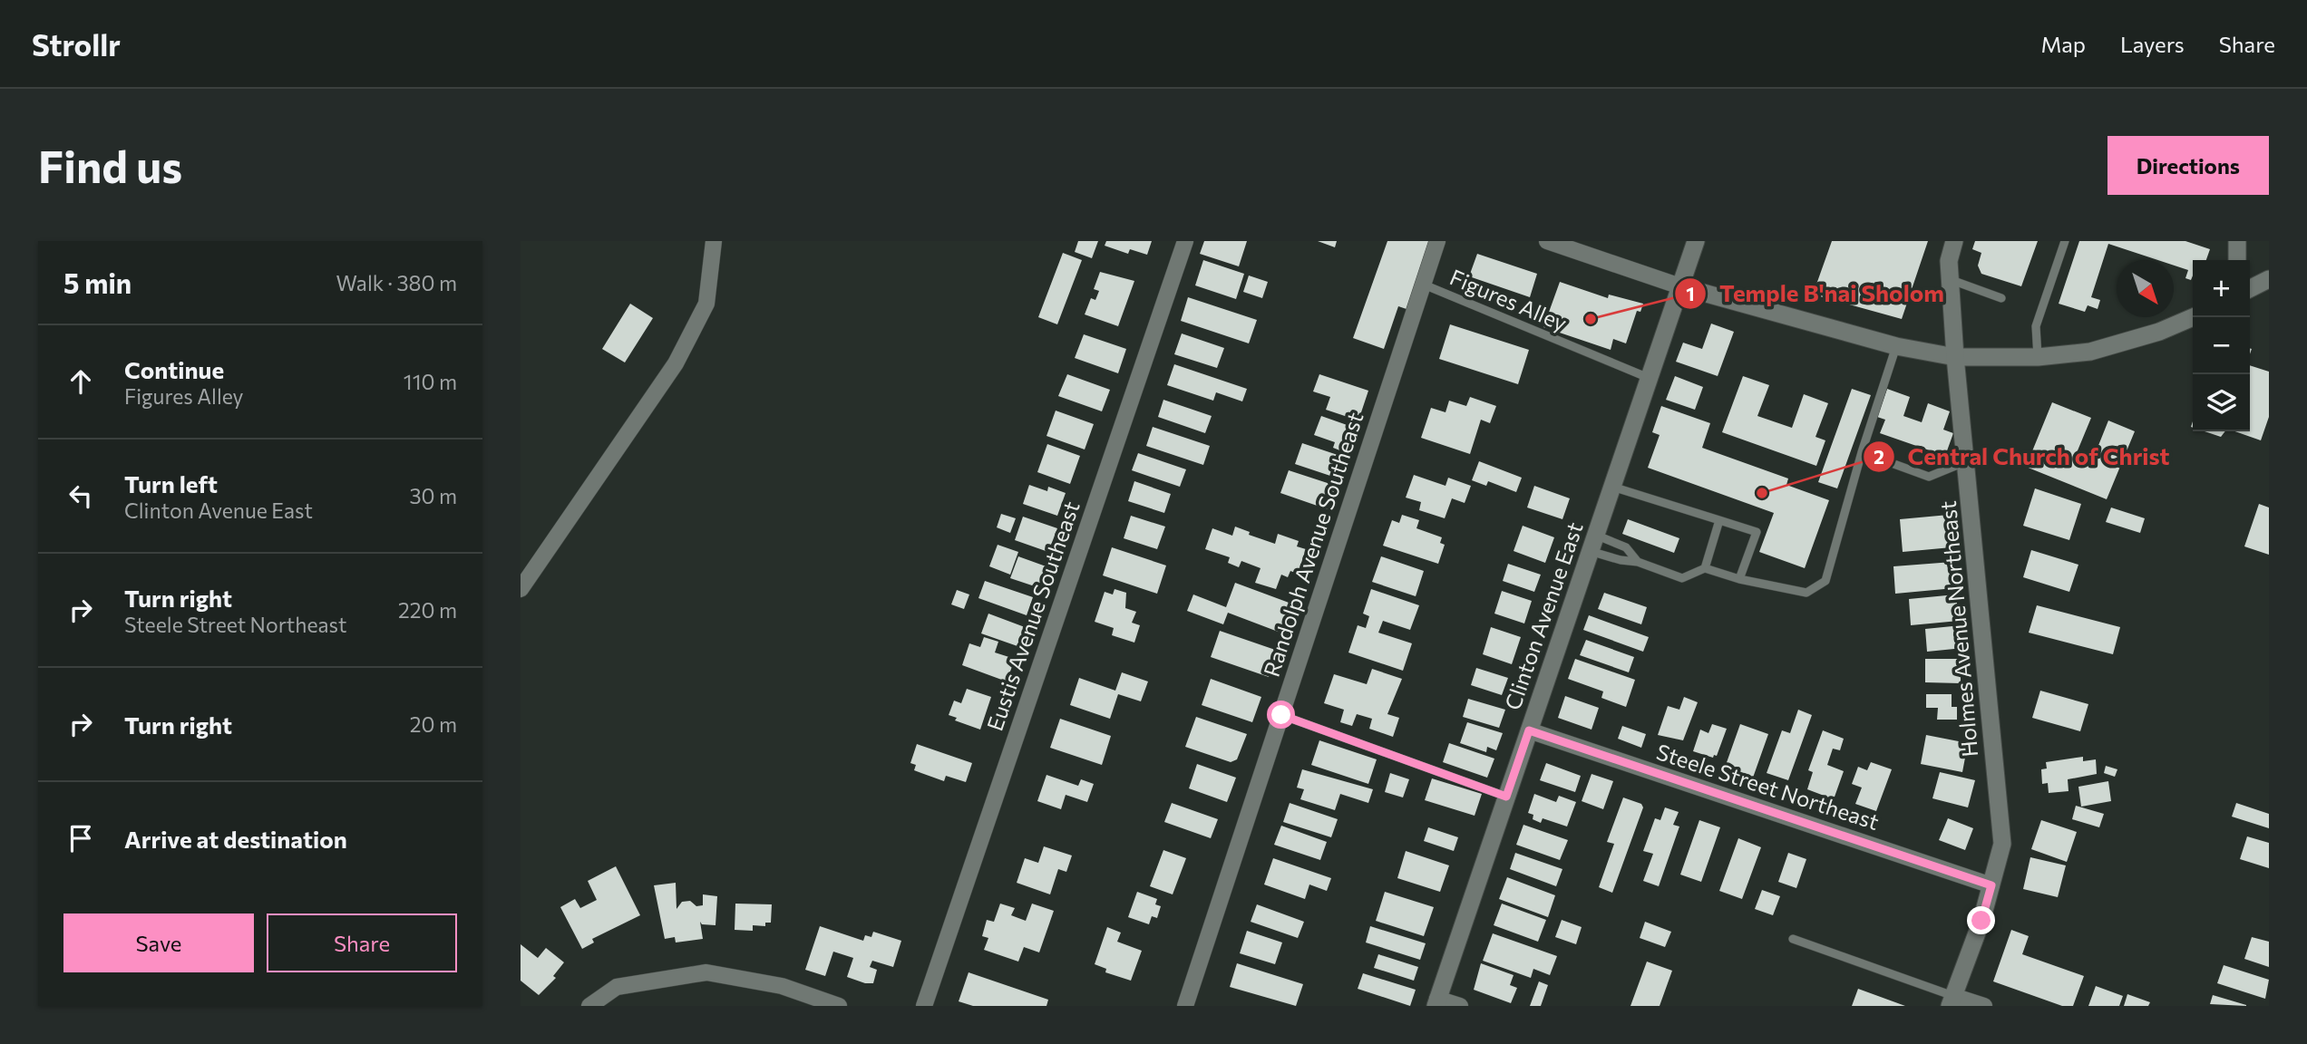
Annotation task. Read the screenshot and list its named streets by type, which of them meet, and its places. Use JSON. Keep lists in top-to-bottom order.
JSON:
{
  "streets": {
    "street": [
      "Randolph Avenue Southeast",
      "Eustis Avenue Southeast",
      "Clinton Avenue East",
      "Holmes Avenue Northeast",
      "Steele Street Northeast"
    ],
    "lane": ["Figures Alley"]
  },
  "crossings": [
    ["Figures Alley", "Randolph Avenue Southeast"],
    ["Figures Alley", "Clinton Avenue East"],
    ["Clinton Avenue East", "Steele Street Northeast"],
    ["Holmes Avenue Northeast", "Steele Street Northeast"]
  ],
  "places": ["Temple B'nai Sholom", "Central Church of Christ"],
  "north": "bottom right",
  "page": {
    "header": "Strollr",
    "nav": ["Map", "Layers", "Share"],
    "buttons": [
      "Directions",
      ["Save", "Share"]
    ],
    "title": "Find us",
    "heading": ["5 min", "Walk · 380 m"],
    "map_buttons": ["+", "−"],
    "list": [
      ["Continue", "Figures Alley", "110 m"],
      ["Turn left", "Clinton Avenue East", "30 m"],
      ["Turn right", "Steele Street Northeast", "220 m"],
      ["Turn right", "20 m"],
      "Arrive at destination"
    ]
  }
}
